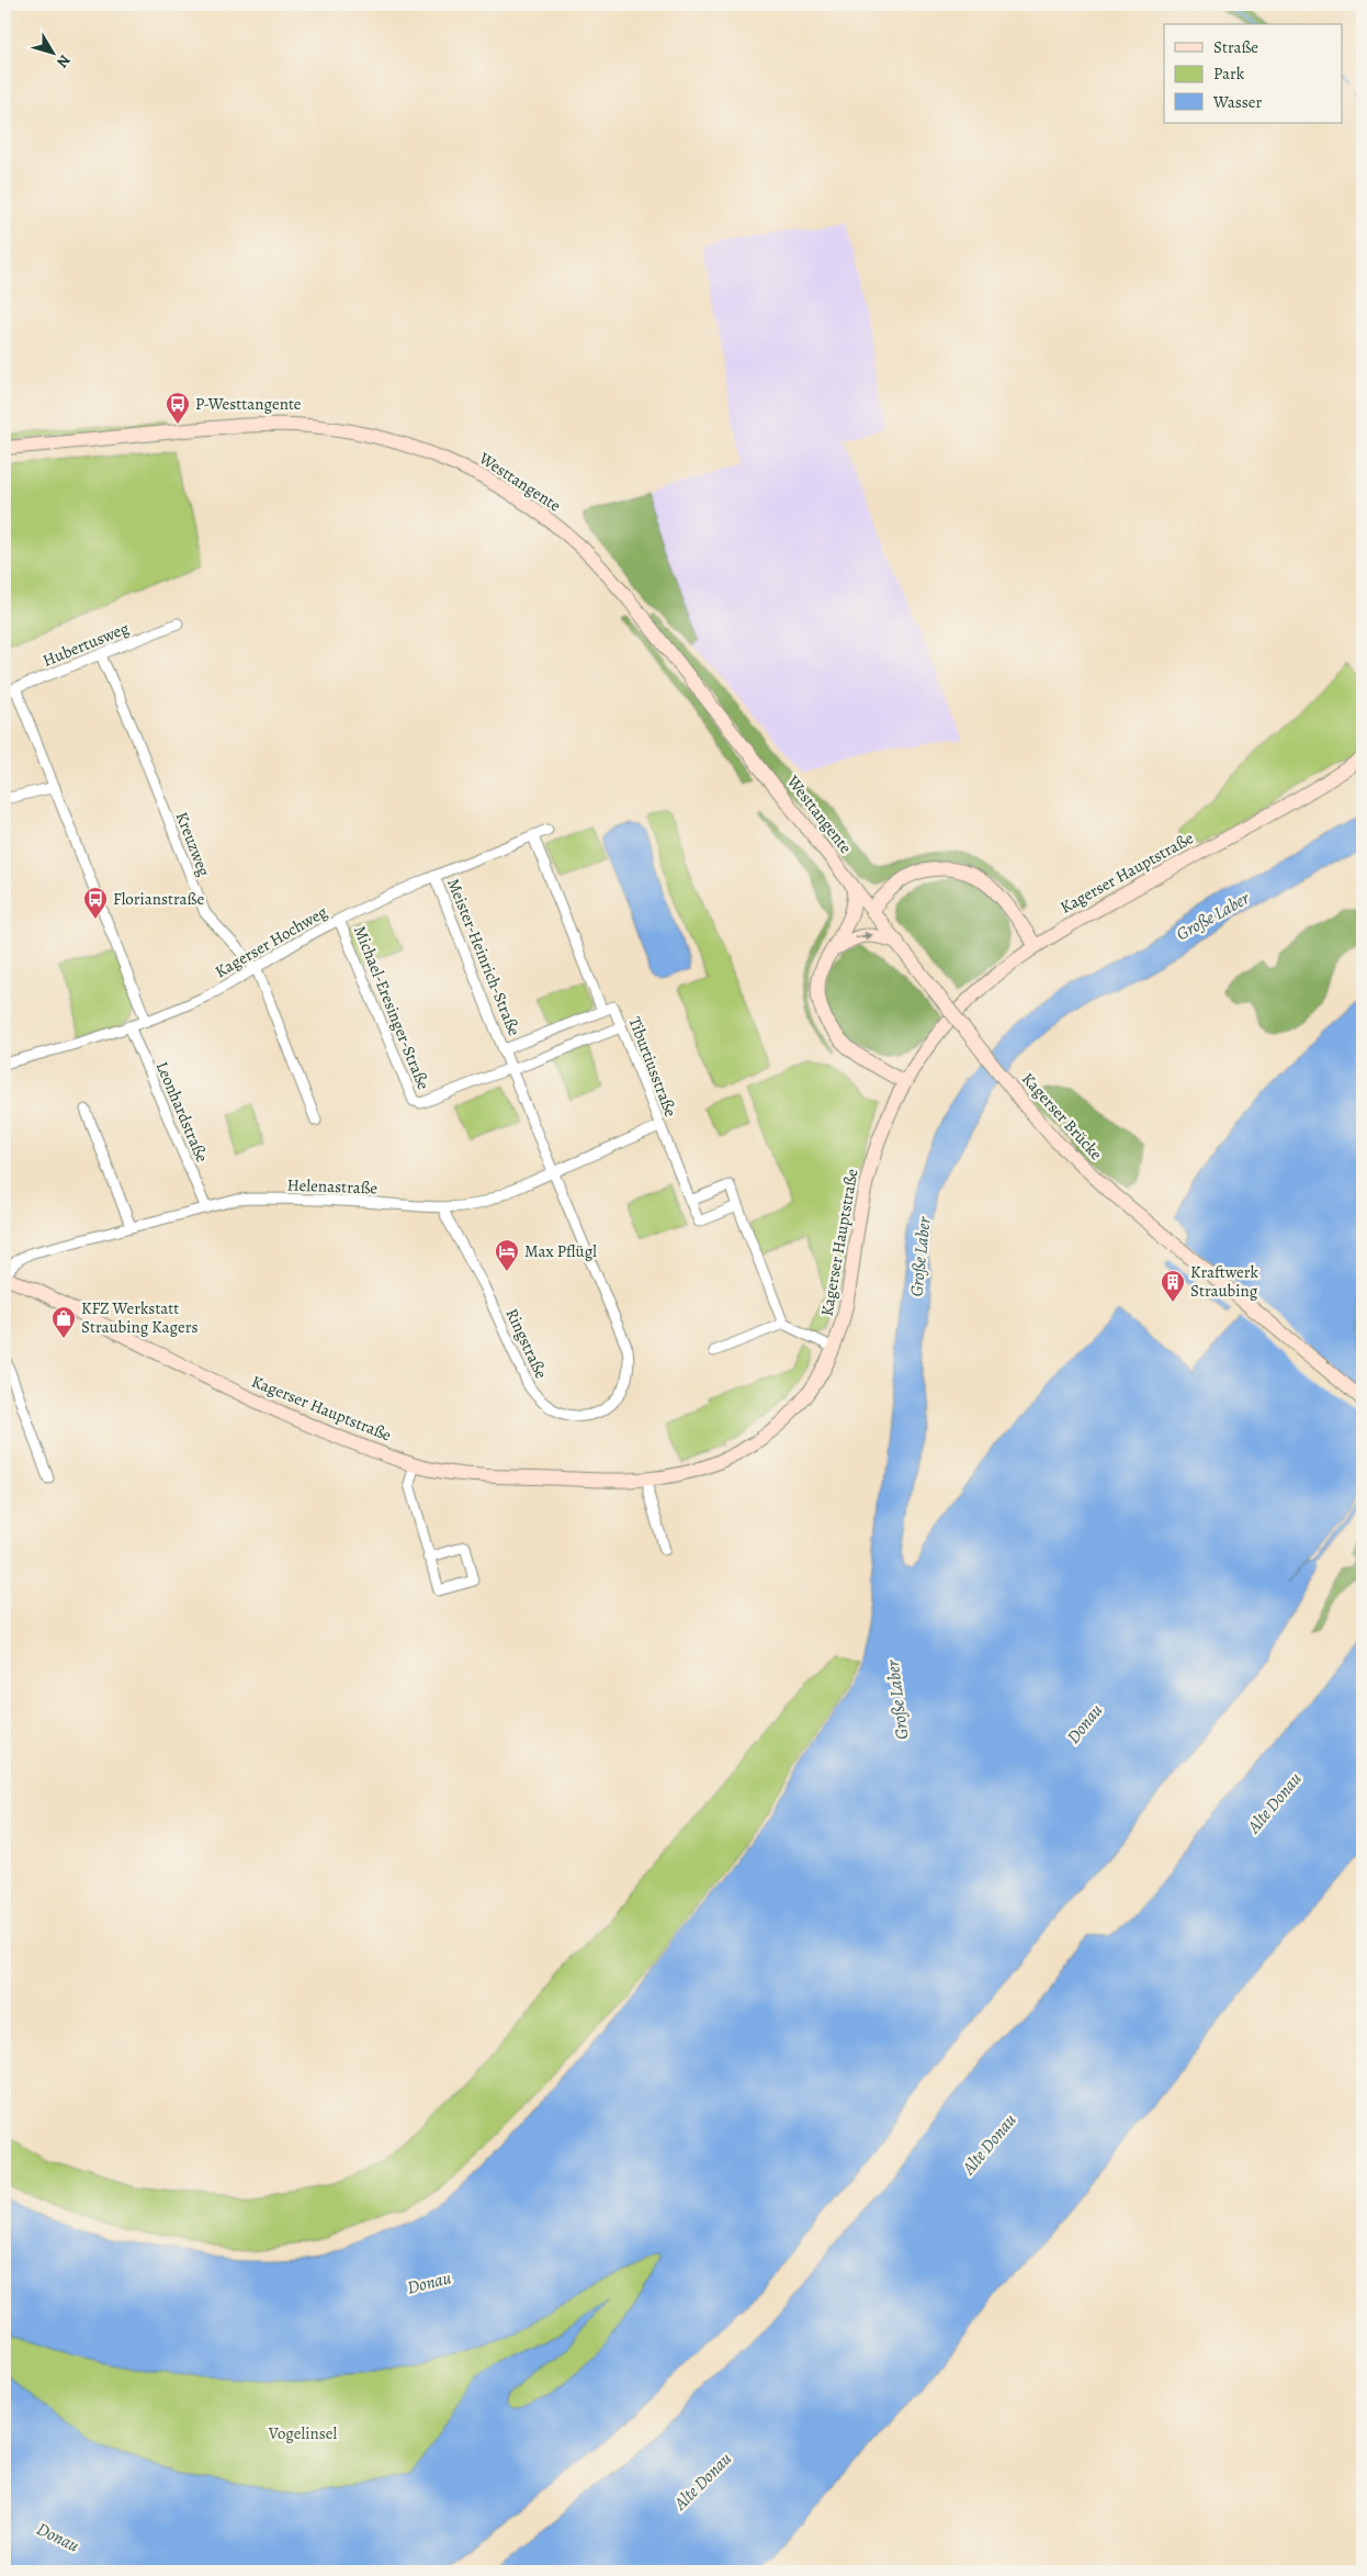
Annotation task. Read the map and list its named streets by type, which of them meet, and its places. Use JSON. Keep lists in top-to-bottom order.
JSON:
{
  "streets": {
    "main road": ["Westtangente", "Kagerser Hauptstraße", "Kagerser Brücke"],
    "street": [
      "Hubertusweg",
      "Kreuzweg",
      "Kagerser Hochweg",
      "Meister-Heinrich-Straße",
      "Michael-Eresinger-Straße",
      "Tiburtiusstraße",
      "Leonhardstraße",
      "Helenastraße",
      "Ringstraße"
    ]
  },
  "crossings": [
    ["Westtangente", "Kagerser Brücke"],
    ["Hubertusweg", "Kreuzweg"],
    ["Kreuzweg", "Kagerser Hochweg"],
    ["Kagerser Hauptstraße", "Helenastraße"],
    ["Kagerser Hochweg", "Meister-Heinrich-Straße"],
    ["Kagerser Hochweg", "Michael-Eresinger-Straße"],
    ["Kagerser Hochweg", "Leonhardstraße"],
    ["Meister-Heinrich-Straße", "Michael-Eresinger-Straße"],
    ["Meister-Heinrich-Straße", "Tiburtiusstraße"],
    ["Meister-Heinrich-Straße", "Helenastraße"],
    ["Meister-Heinrich-Straße", "Ringstraße"],
    ["Tiburtiusstraße", "Helenastraße"],
    ["Leonhardstraße", "Helenastraße"],
    ["Helenastraße", "Ringstraße"]
  ],
  "water": ["Große Laber", "Donau", "Alte Donau"],
  "parks": ["Vogelinsel"],
  "places": {
    "bus stop": ["P-Westtangente", "Florianstraße"],
    "hotel": ["Max Pflügl"],
    "building": ["Kraftwerk Straubing"],
    "shop": ["KFZ Werkstatt Straubing Kagers"]
  },
  "legend": ["Straße", "Park", "Wasser"],
  "north": "bottom right"
}
